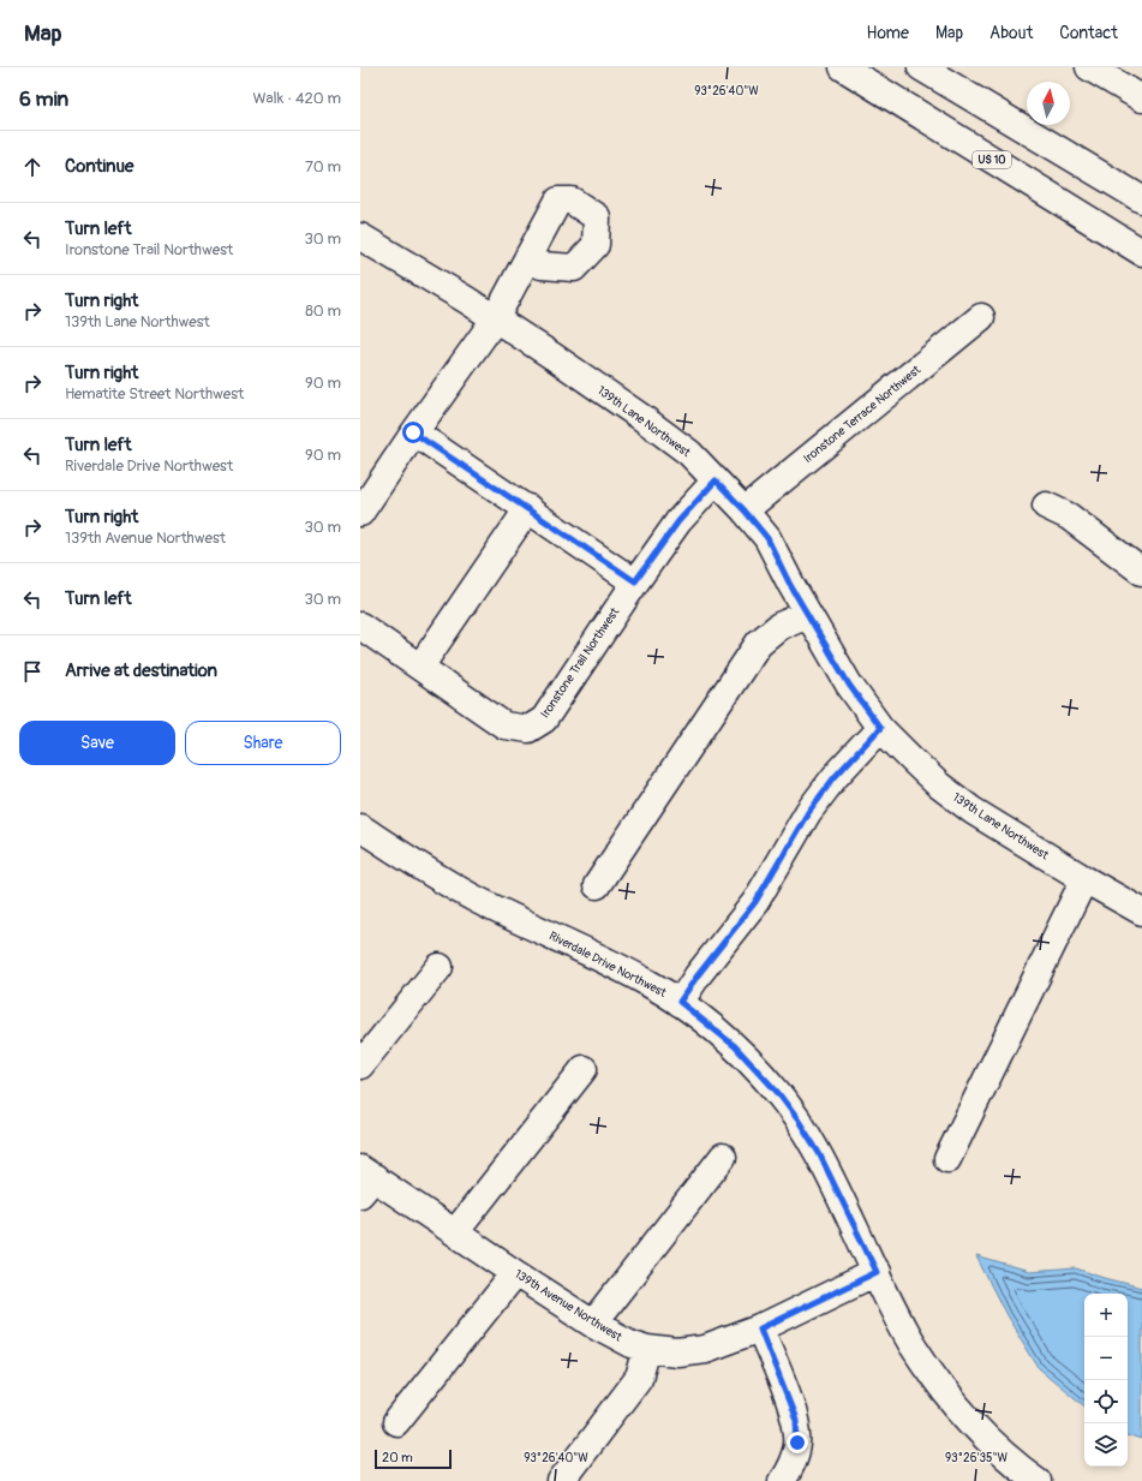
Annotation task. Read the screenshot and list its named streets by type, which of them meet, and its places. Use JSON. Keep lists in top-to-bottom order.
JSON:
{
  "streets": {
    "main road": [
      "US 10",
      "Ironstone Terrace Northwest",
      "139th Lane Northwest",
      "Ironstone Trail Northwest",
      "Riverdale Drive Northwest",
      "139th Avenue Northwest"
    ]
  },
  "crossings": [
    ["Ironstone Terrace Northwest", "139th Lane Northwest"],
    ["139th Lane Northwest", "Ironstone Trail Northwest"],
    ["Riverdale Drive Northwest", "139th Avenue Northwest"]
  ],
  "scale_bar": "20 m",
  "north": "top",
  "page": {
    "header": "Map",
    "nav": [
      "Home",
      "Map",
      "About",
      "Contact"
    ],
    "heading": ["6 min", "Walk · 420 m"],
    "list": [
      ["Continue", "70 m"],
      ["Turn left", "Ironstone Trail Northwest", "30 m"],
      ["Turn right", "139th Lane Northwest", "80 m"],
      ["Turn right", "Hematite Street Northwest", "90 m"],
      ["Turn left", "Riverdale Drive Northwest", "90 m"],
      ["Turn right", "139th Avenue Northwest", "30 m"],
      ["Turn left", "30 m"],
      "Arrive at destination"
    ],
    "buttons": ["Save", "Share"],
    "map_buttons": ["+", "−"],
    "scale": "20 m"
  },
  "coordinates": ["93°26'40\"W", "93°26'35\"W"]
}
